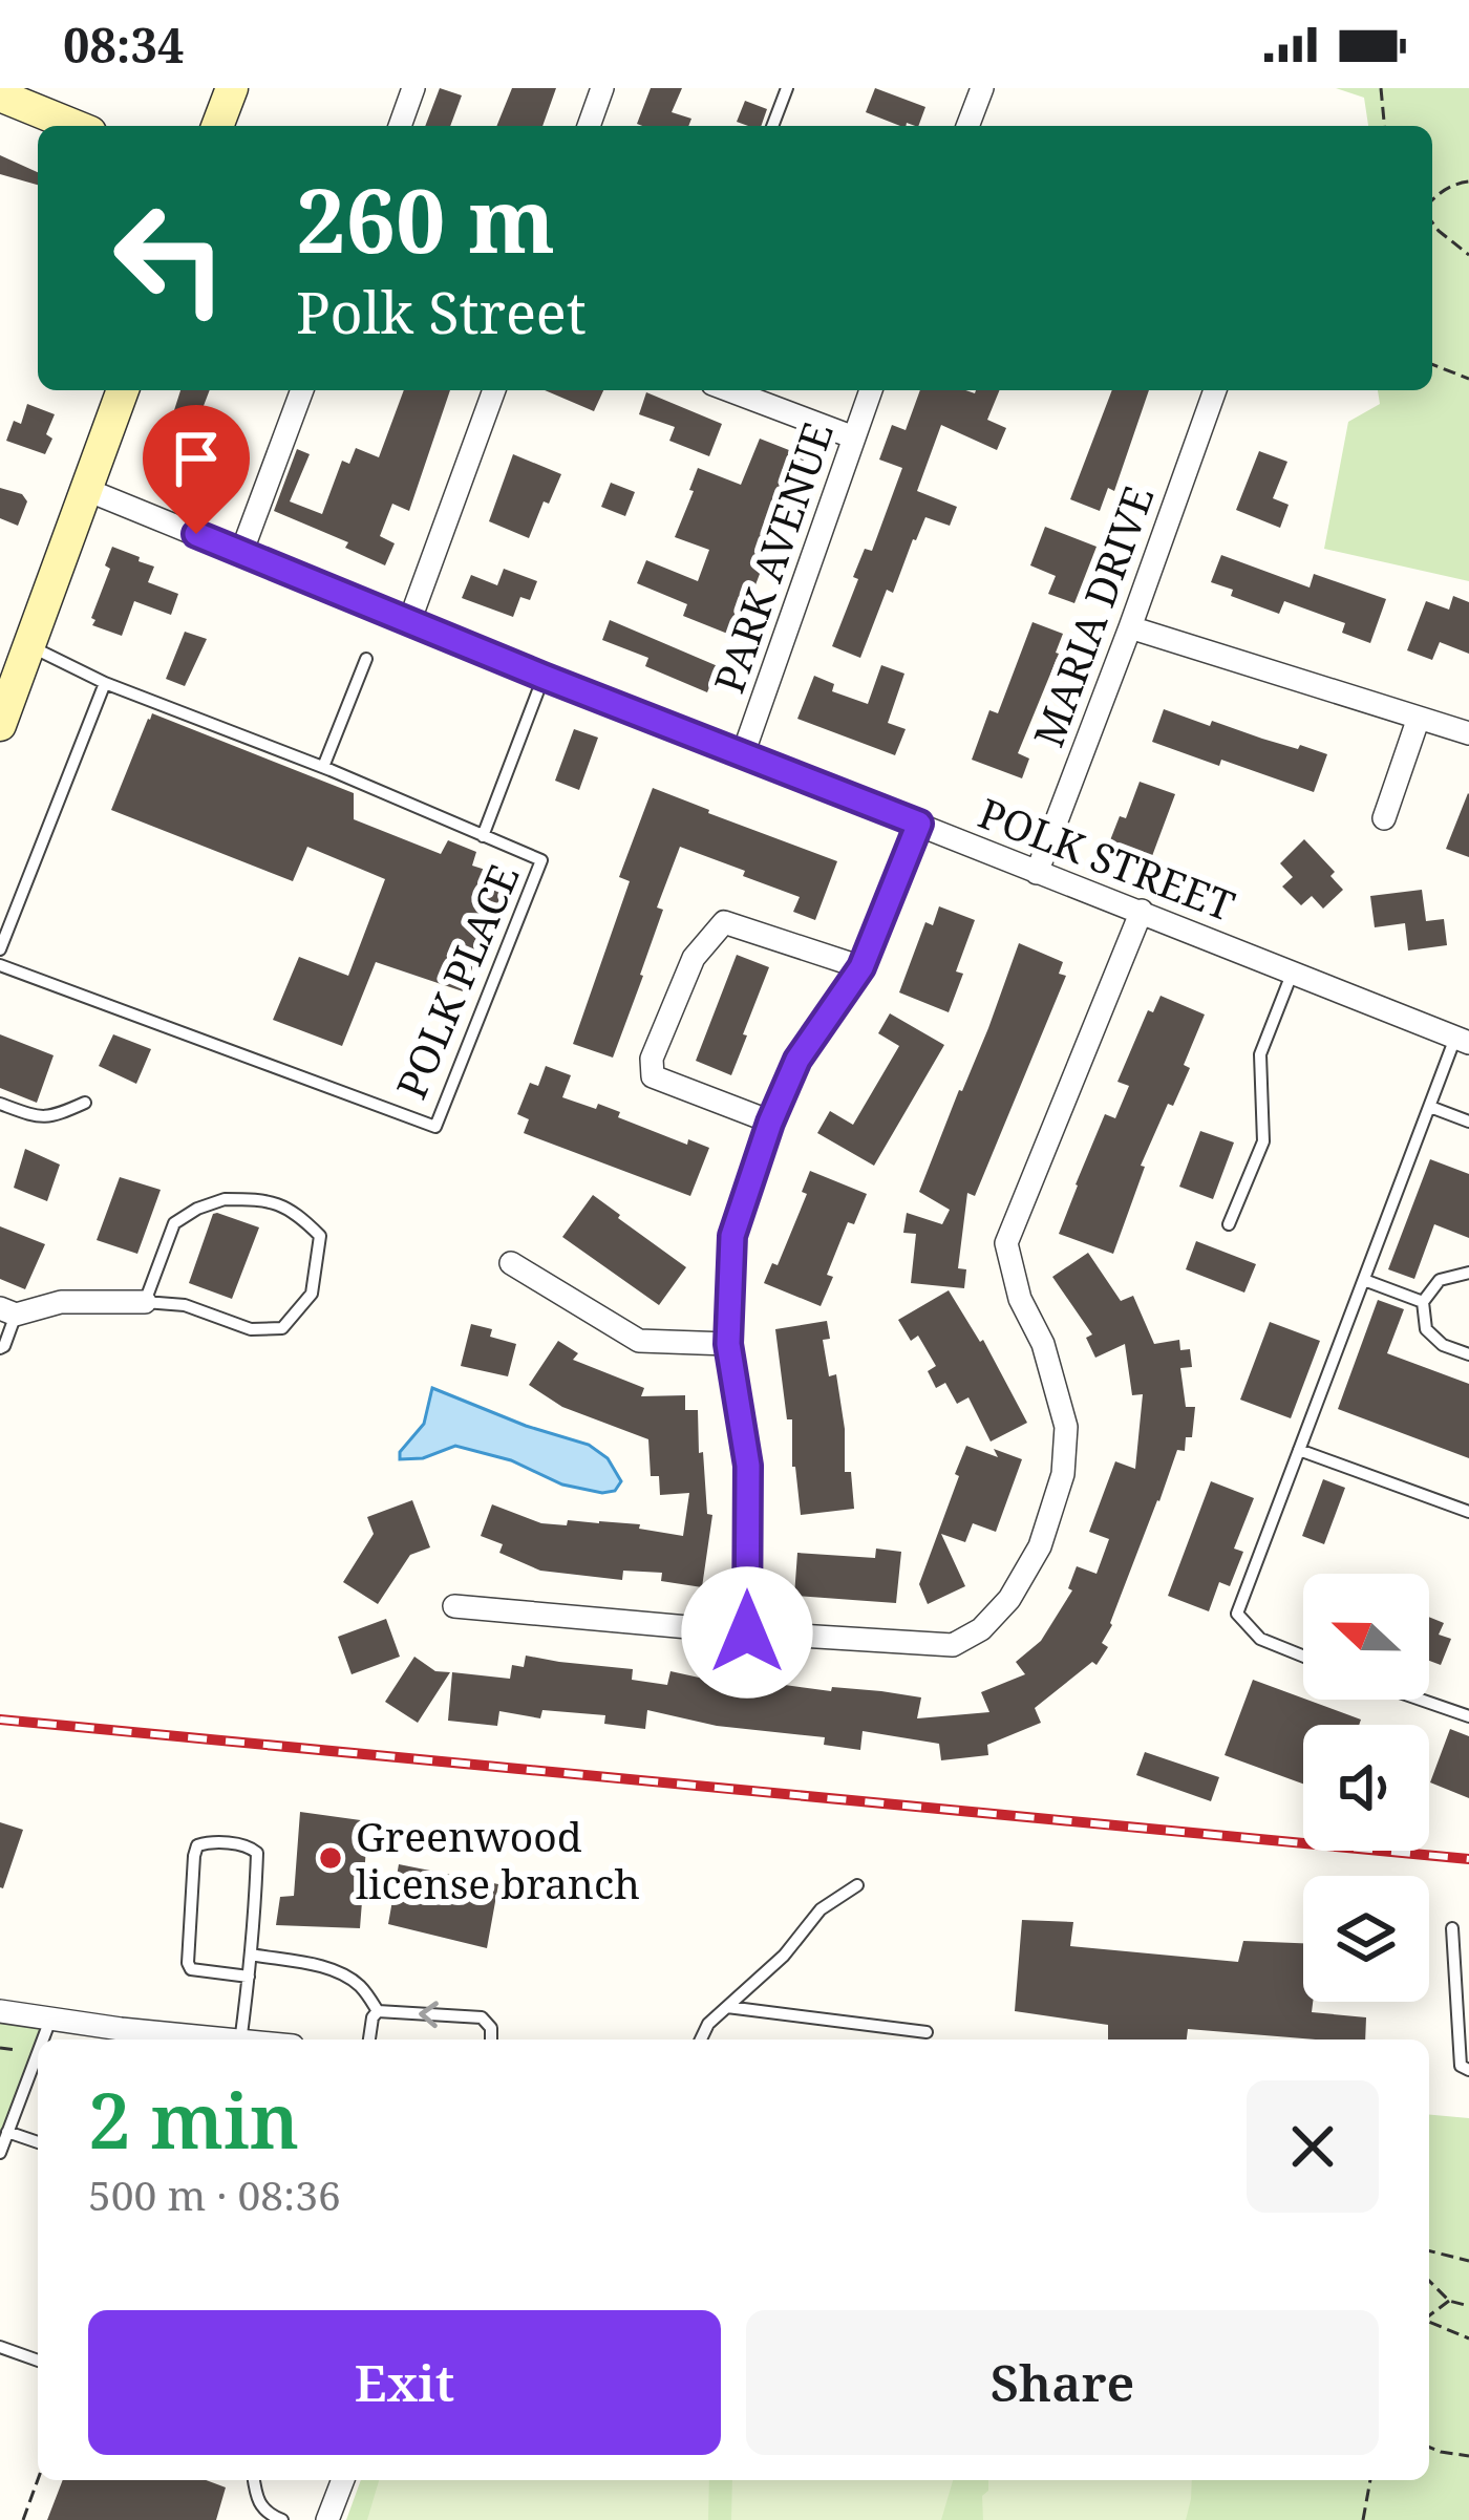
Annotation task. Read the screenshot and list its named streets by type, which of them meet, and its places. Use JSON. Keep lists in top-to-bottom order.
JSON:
{
  "streets": {
    "street": ["PARK AVENUE", "MARIA DRIVE", "POLK STREET"],
    "lane": ["POLK PLACE"]
  },
  "crossings": [
    ["PARK AVENUE", "POLK STREET"],
    ["MARIA DRIVE", "POLK STREET"]
  ],
  "places": ["Greenwood license branch"],
  "north": "left",
  "page": {
    "status": "08:34",
    "turn": ["260 m", "Polk Street"],
    "heading": ["2 min", "500 m · 08:36"],
    "buttons": ["Exit", "Share"]
  }
}
